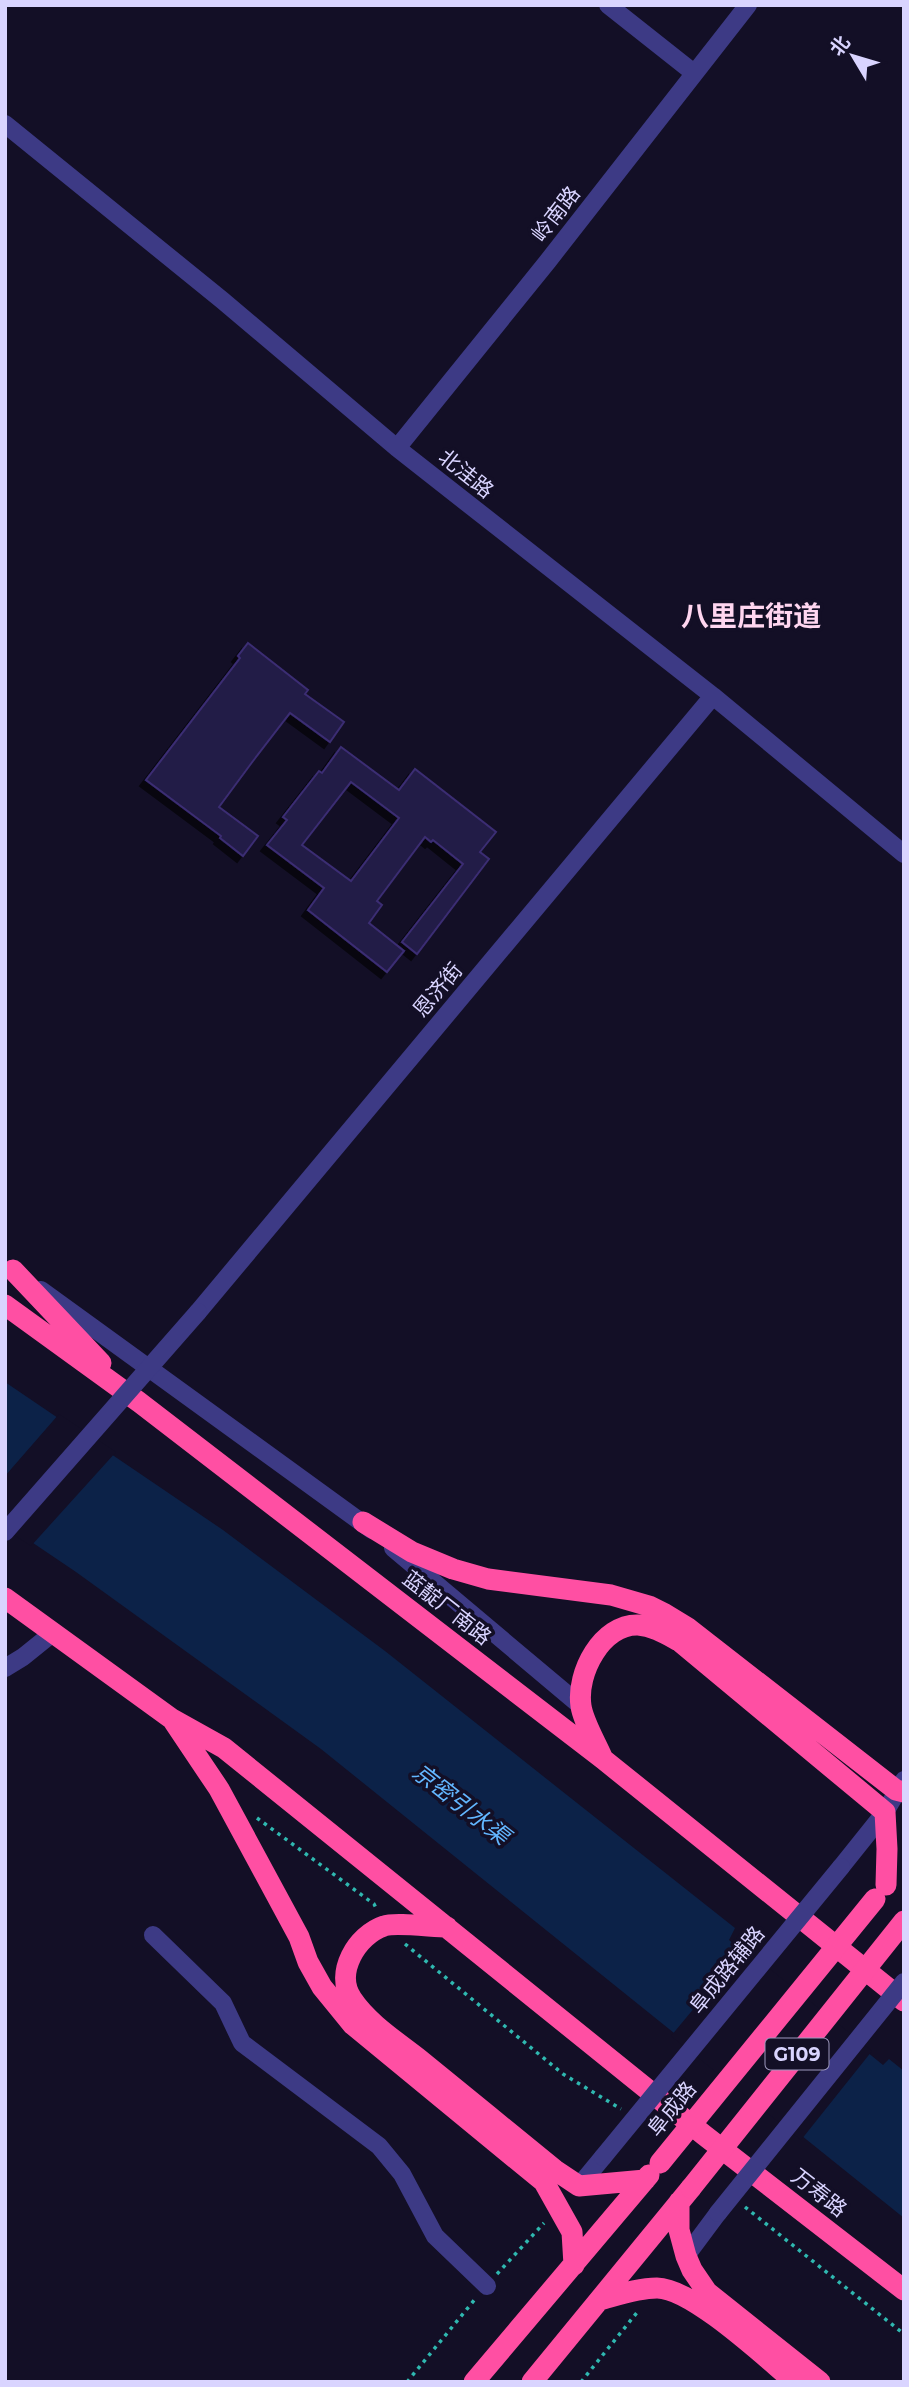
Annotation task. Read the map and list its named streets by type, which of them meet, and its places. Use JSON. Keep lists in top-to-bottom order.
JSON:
{
  "streets": {
    "highway": [
      "蓝靛厂南路",
      "G109",
      "阜成路",
      "万寿路"
    ],
    "street": [
      "岭南路",
      "北洼路",
      "恩济街",
      "阜成路辅路"
    ]
  },
  "crossings": [
    ["岭南路", "北洼路"],
    ["北洼路", "恩济街"]
  ],
  "districts": ["八里庄街道"],
  "water": ["京密引水渠"],
  "north": "top left"
}
